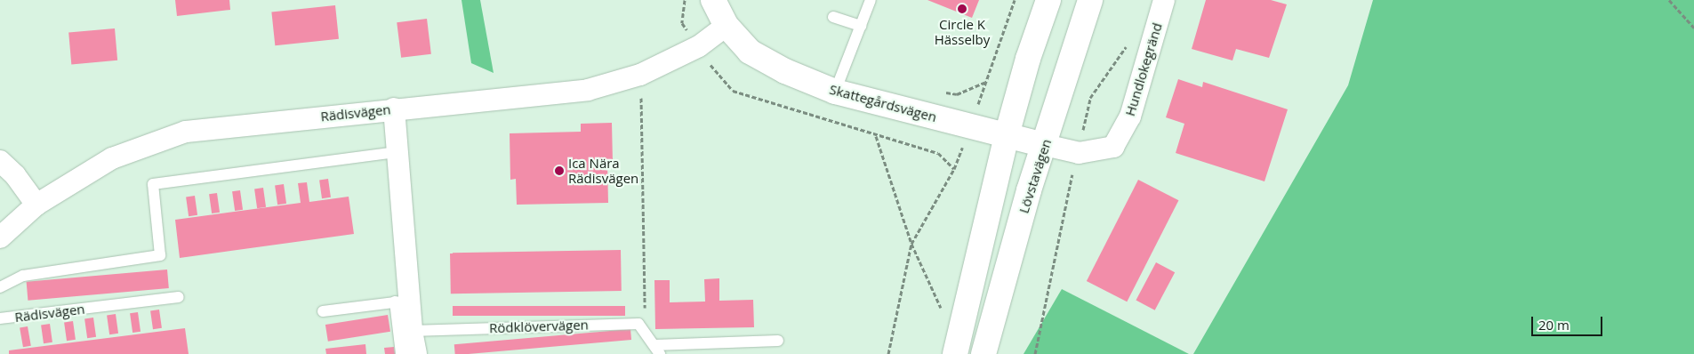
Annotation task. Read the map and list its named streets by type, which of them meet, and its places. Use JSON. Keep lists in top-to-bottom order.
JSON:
{
  "streets": {
    "street": [
      "Hundlokegränd",
      "Skattegårdsvägen",
      "Rädisvägen",
      "Lövstavägen"
    ],
    "lane": ["Rödklövervägen"]
  },
  "crossings": [
    ["Hundlokegränd", "Skattegårdsvägen"],
    ["Hundlokegränd", "Lövstavägen"],
    ["Skattegårdsvägen", "Rädisvägen"],
    ["Skattegårdsvägen", "Lövstavägen"]
  ],
  "places": ["Circle K Hässelby", "Ica Nära Rädisvägen"],
  "scale_bar": "20 m"
}
